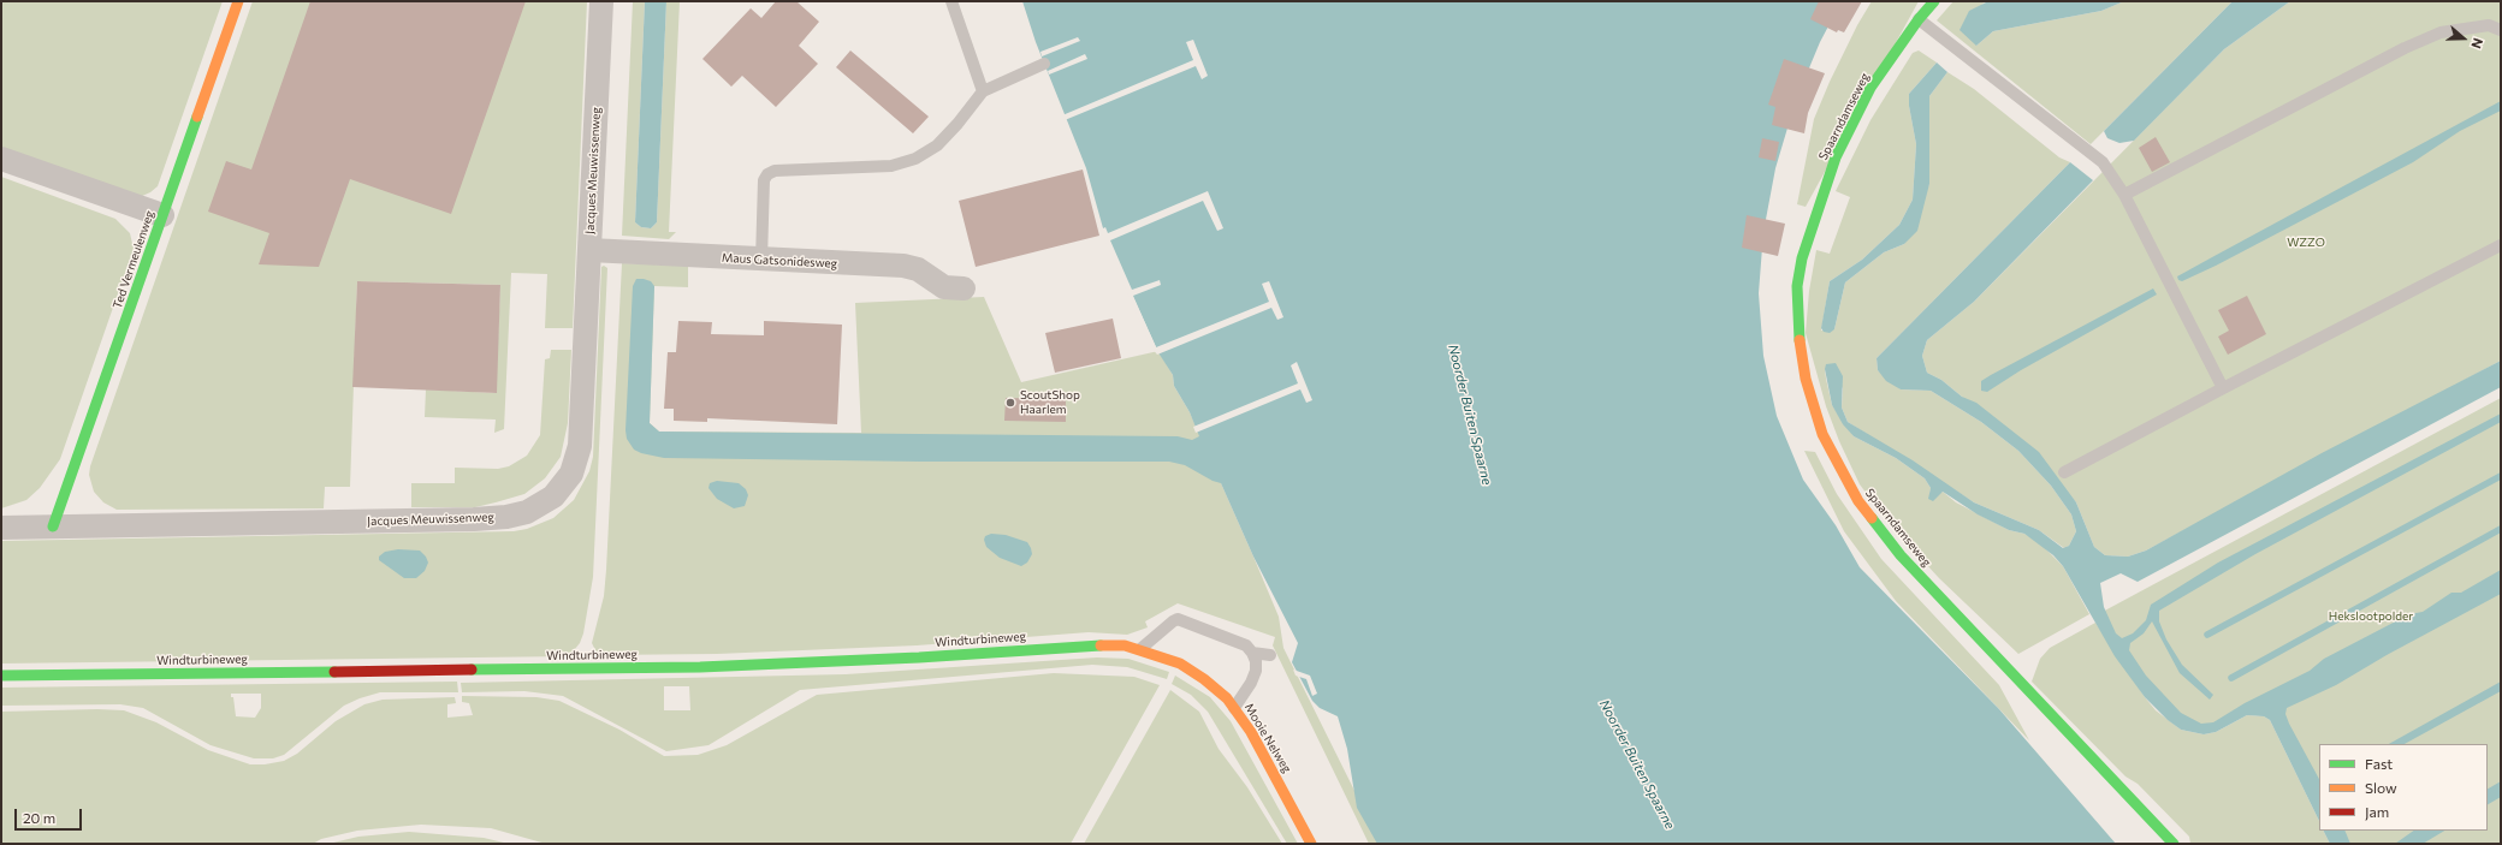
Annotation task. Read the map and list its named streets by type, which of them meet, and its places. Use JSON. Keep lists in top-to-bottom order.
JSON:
{
  "streets": {
    "street": [
      "Spaarndamseweg",
      "Jacques Meuwissenweg",
      "Ted Vermeulenweg",
      "Maus Gatsonidesweg",
      "Windturbineweg",
      "Mooie Nelweg"
    ]
  },
  "crossings": [
    ["Jacques Meuwissenweg", "Ted Vermeulenweg"],
    ["Jacques Meuwissenweg", "Maus Gatsonidesweg"],
    ["Windturbineweg", "Mooie Nelweg"]
  ],
  "water": ["Noorder Buiten Spaarne"],
  "parks": ["WZZO", "Hekslootpolder"],
  "places": ["ScoutShop Haarlem"],
  "legend": ["Fast", "Slow", "Jam"],
  "scale_bar": "20 m",
  "north": "right"
}
